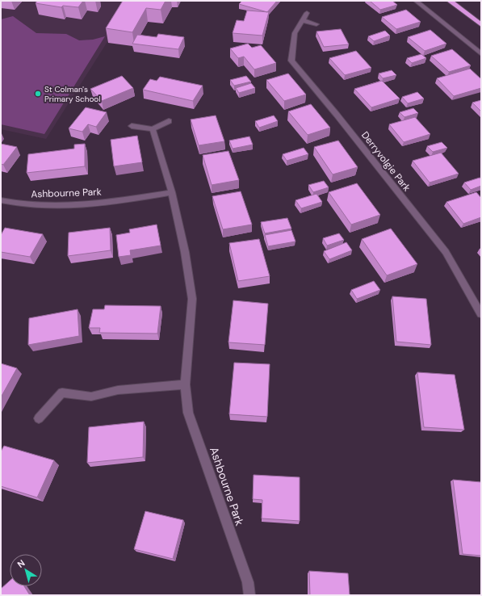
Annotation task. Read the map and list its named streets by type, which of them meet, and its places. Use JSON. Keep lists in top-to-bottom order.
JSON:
{
  "streets": {
    "street": ["Derryvolgie Park", "Ashbourne Park"]
  },
  "places": ["St Colman's Primary School"],
  "north": "top left"
}
